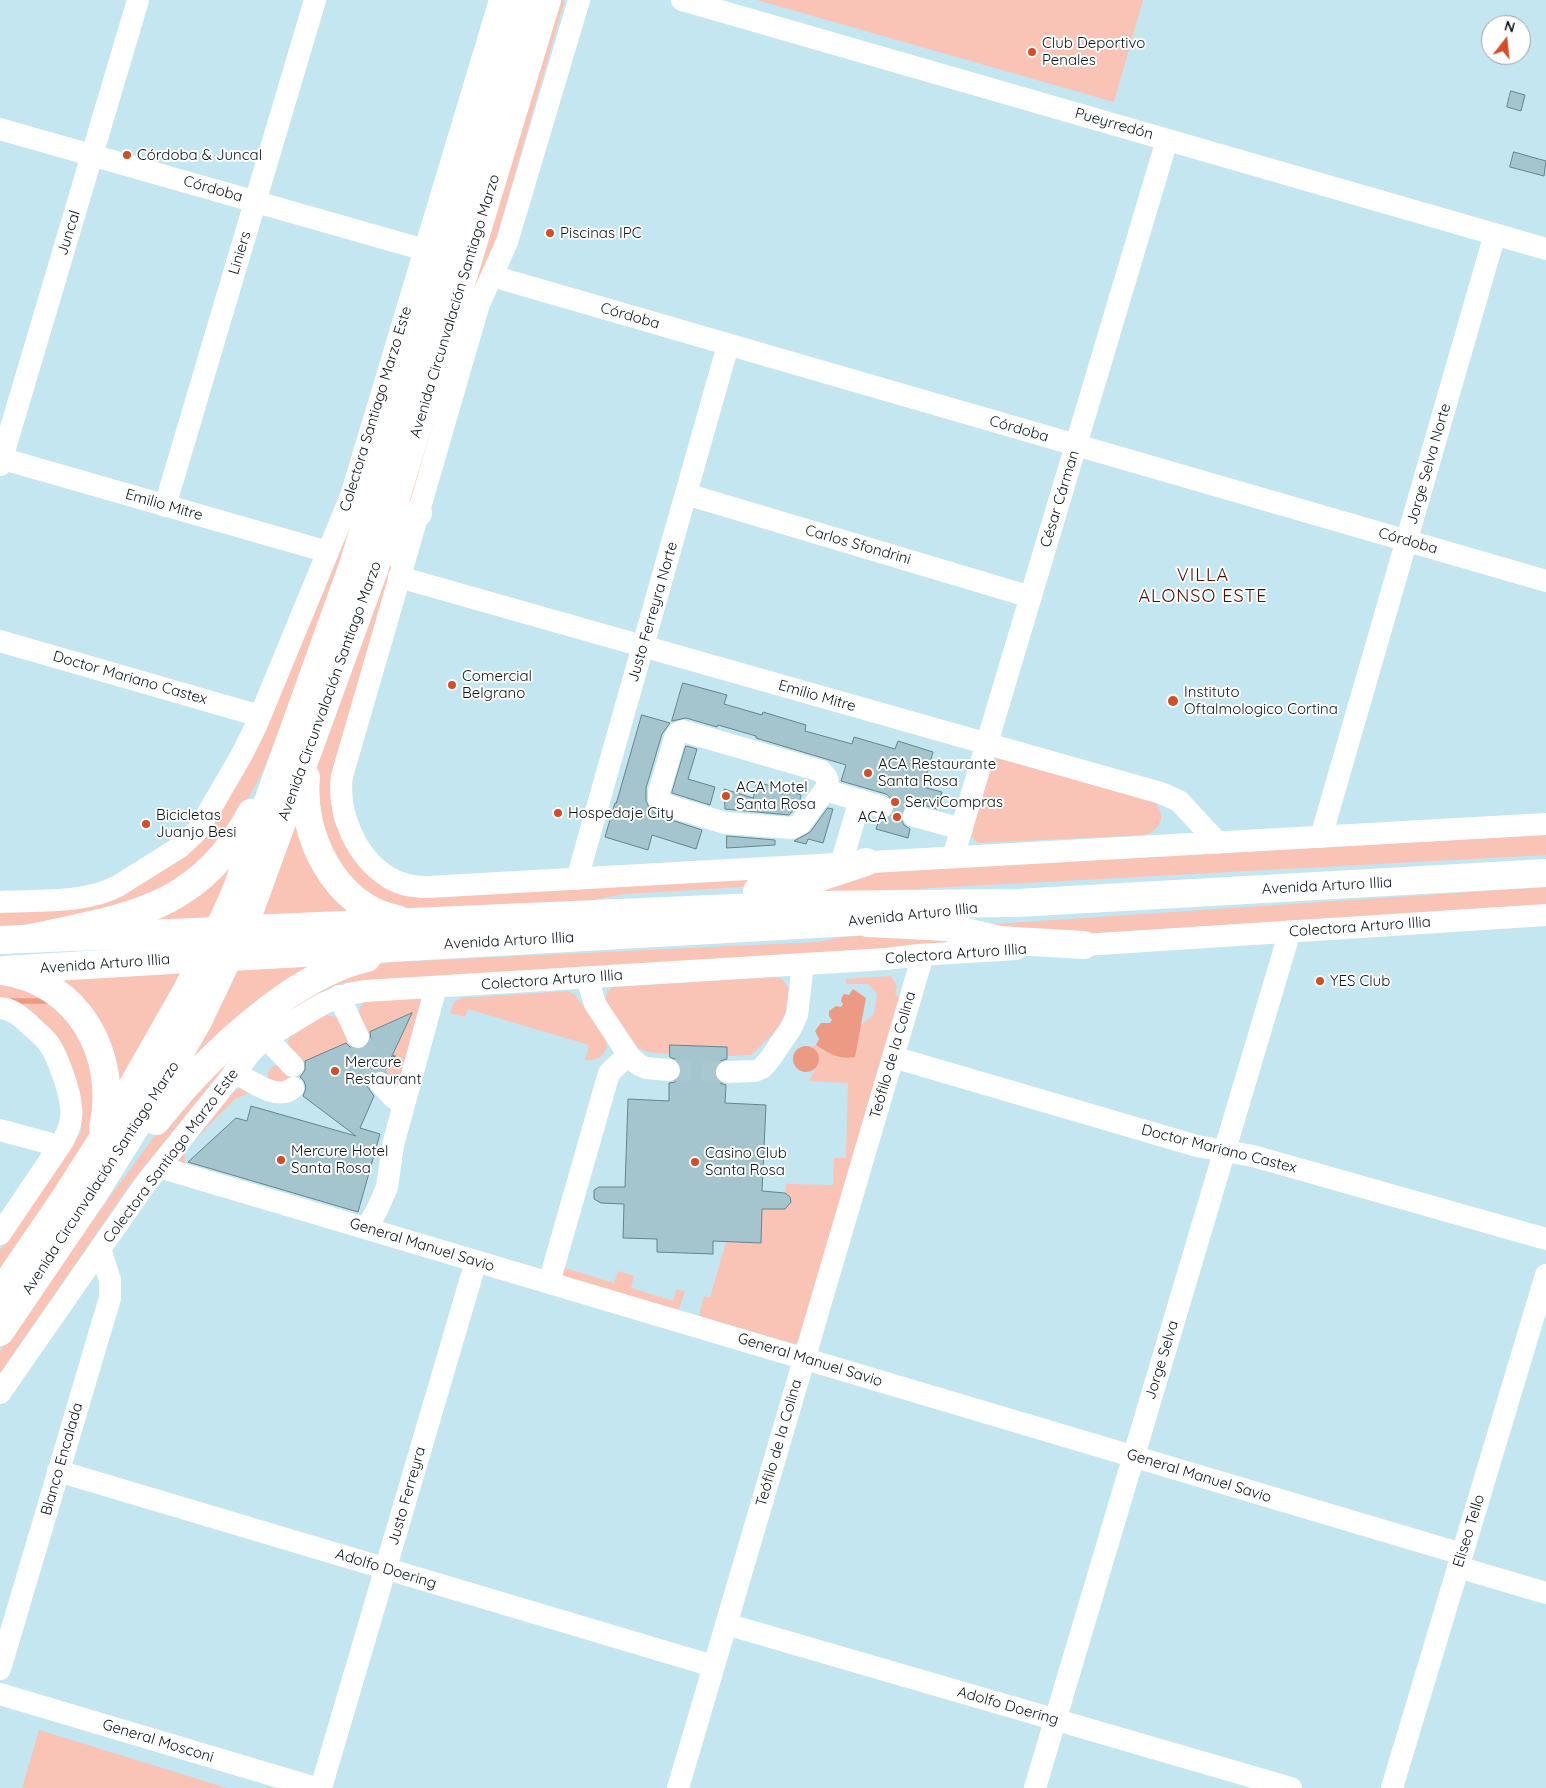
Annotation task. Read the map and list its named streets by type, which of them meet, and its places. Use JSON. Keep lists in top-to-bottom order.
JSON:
{
  "streets": {
    "main road": ["Avenida Circunvalación Santiago Marzo", "Avenida Arturo Illia"],
    "street": [
      "Pueyrredón",
      "Córdoba",
      "Juncal",
      "Liniers",
      "Colectora Santiago Marzo Este",
      "Jorge Selva Norte",
      "César Cárman",
      "Emilio Mitre",
      "Carlos Sfondrini",
      "Justo Ferreyra Norte",
      "Doctor Mariano Castex",
      "Colectora Arturo Illia",
      "Teófilo de la Colina",
      "General Manuel Savio",
      "Jorge Selva",
      "Blanco Encalada",
      "Justo Ferreyra",
      "Eliseo Tello",
      "Adolfo Doering",
      "General Mosconi"
    ]
  },
  "crossings": [
    ["Pueyrredón", "Jorge Selva Norte"],
    ["Pueyrredón", "César Cárman"],
    ["Córdoba", "Juncal"],
    ["Córdoba", "Liniers"],
    ["Córdoba", "Colectora Santiago Marzo Este"],
    ["Córdoba", "Jorge Selva Norte"],
    ["Córdoba", "César Cárman"],
    ["Córdoba", "Justo Ferreyra Norte"],
    ["Juncal", "Emilio Mitre"],
    ["Liniers", "Emilio Mitre"],
    ["Avenida Circunvalación Santiago Marzo", "Avenida Arturo Illia"],
    ["Colectora Santiago Marzo Este", "Emilio Mitre"],
    ["Colectora Santiago Marzo Este", "Doctor Mariano Castex"],
    ["Colectora Santiago Marzo Este", "Colectora Arturo Illia"],
    ["Colectora Santiago Marzo Este", "General Manuel Savio"],
    ["Colectora Santiago Marzo Este", "Blanco Encalada"],
    ["César Cárman", "Emilio Mitre"],
    ["César Cárman", "Carlos Sfondrini"],
    ["Emilio Mitre", "Justo Ferreyra Norte"],
    ["Carlos Sfondrini", "Justo Ferreyra Norte"],
    ["Doctor Mariano Castex", "Teófilo de la Colina"],
    ["Doctor Mariano Castex", "Jorge Selva"],
    ["Colectora Arturo Illia", "Teófilo de la Colina"],
    ["Colectora Arturo Illia", "Jorge Selva"],
    ["Teófilo de la Colina", "General Manuel Savio"],
    ["Teófilo de la Colina", "Adolfo Doering"],
    ["General Manuel Savio", "Jorge Selva"],
    ["General Manuel Savio", "Justo Ferreyra"],
    ["General Manuel Savio", "Eliseo Tello"],
    ["Jorge Selva", "Adolfo Doering"],
    ["Blanco Encalada", "Adolfo Doering"],
    ["Justo Ferreyra", "Adolfo Doering"]
  ],
  "districts": ["VILLA ALONSO ESTE"],
  "places": [
    "Club Deportivo Penales",
    "Córdoba & Juncal",
    "Piscinas IPC",
    "Comercial Belgrano",
    "Instituto Oftalmologico Cortina",
    "ACA Restaurante Santa Rosa",
    "ACA Motel Santa Rosa",
    "ServiCompras",
    "Hospedaje City",
    "ACA",
    "Bicicletas Juanjo Besi",
    "YES Club",
    "Mercure Restaurant",
    "Mercure Hotel Santa Rosa",
    "Casino Club Santa Rosa"
  ],
  "north": "top"
}
